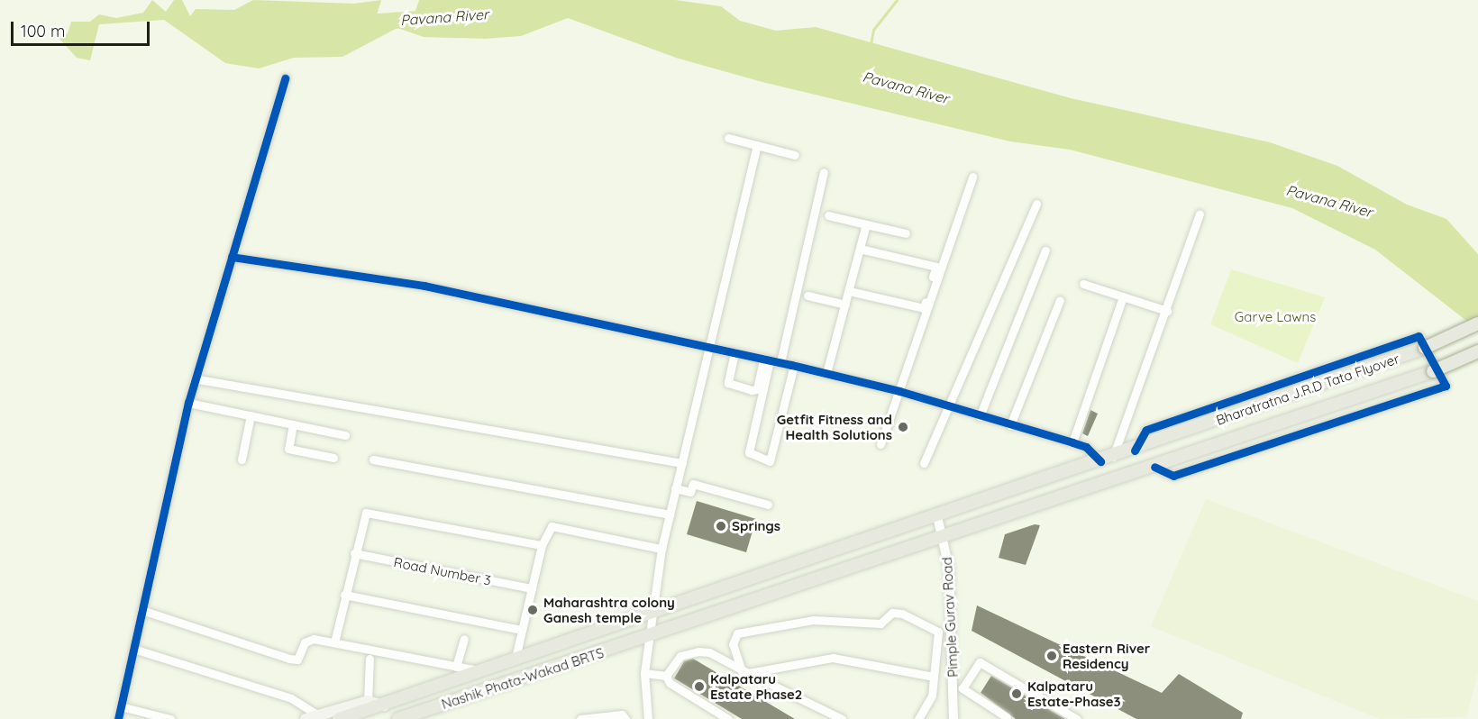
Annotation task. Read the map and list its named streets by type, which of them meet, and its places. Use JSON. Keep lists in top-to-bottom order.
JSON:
{
  "streets": {
    "main road": ["Bharatratna J.R.D Tata Flyover", "Nashik Phata-Wakad BRTS"],
    "street": ["Road Number 3", "Pimple Gurav Road"]
  },
  "crossings": [
    ["Bharatratna J.R.D Tata Flyover", "Pimple Gurav Road"],
    ["Bharatratna J.R.D Tata Flyover", "Nashik Phata-Wakad BRTS"],
    ["Pimple Gurav Road", "Nashik Phata-Wakad BRTS"]
  ],
  "water": ["Pavana River"],
  "parks": ["Garve Lawns"],
  "places": [
    "Getfit Fitness and Health Solutions",
    "Springs",
    "Maharashtra colony Ganesh temple",
    "Eastern River Residency",
    "Kalpataru Estate Phase2",
    "Kalpataru Estate-Phase3"
  ],
  "scale_bar": "100 m"
}
